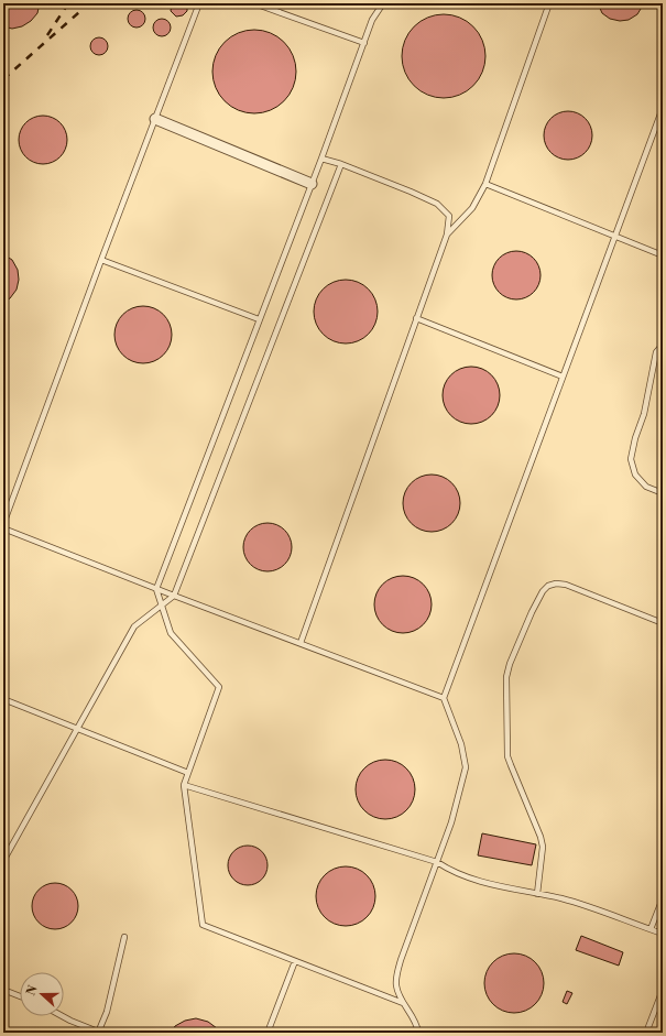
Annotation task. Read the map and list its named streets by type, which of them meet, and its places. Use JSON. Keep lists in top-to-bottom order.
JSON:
{
  "north": "left"
}
